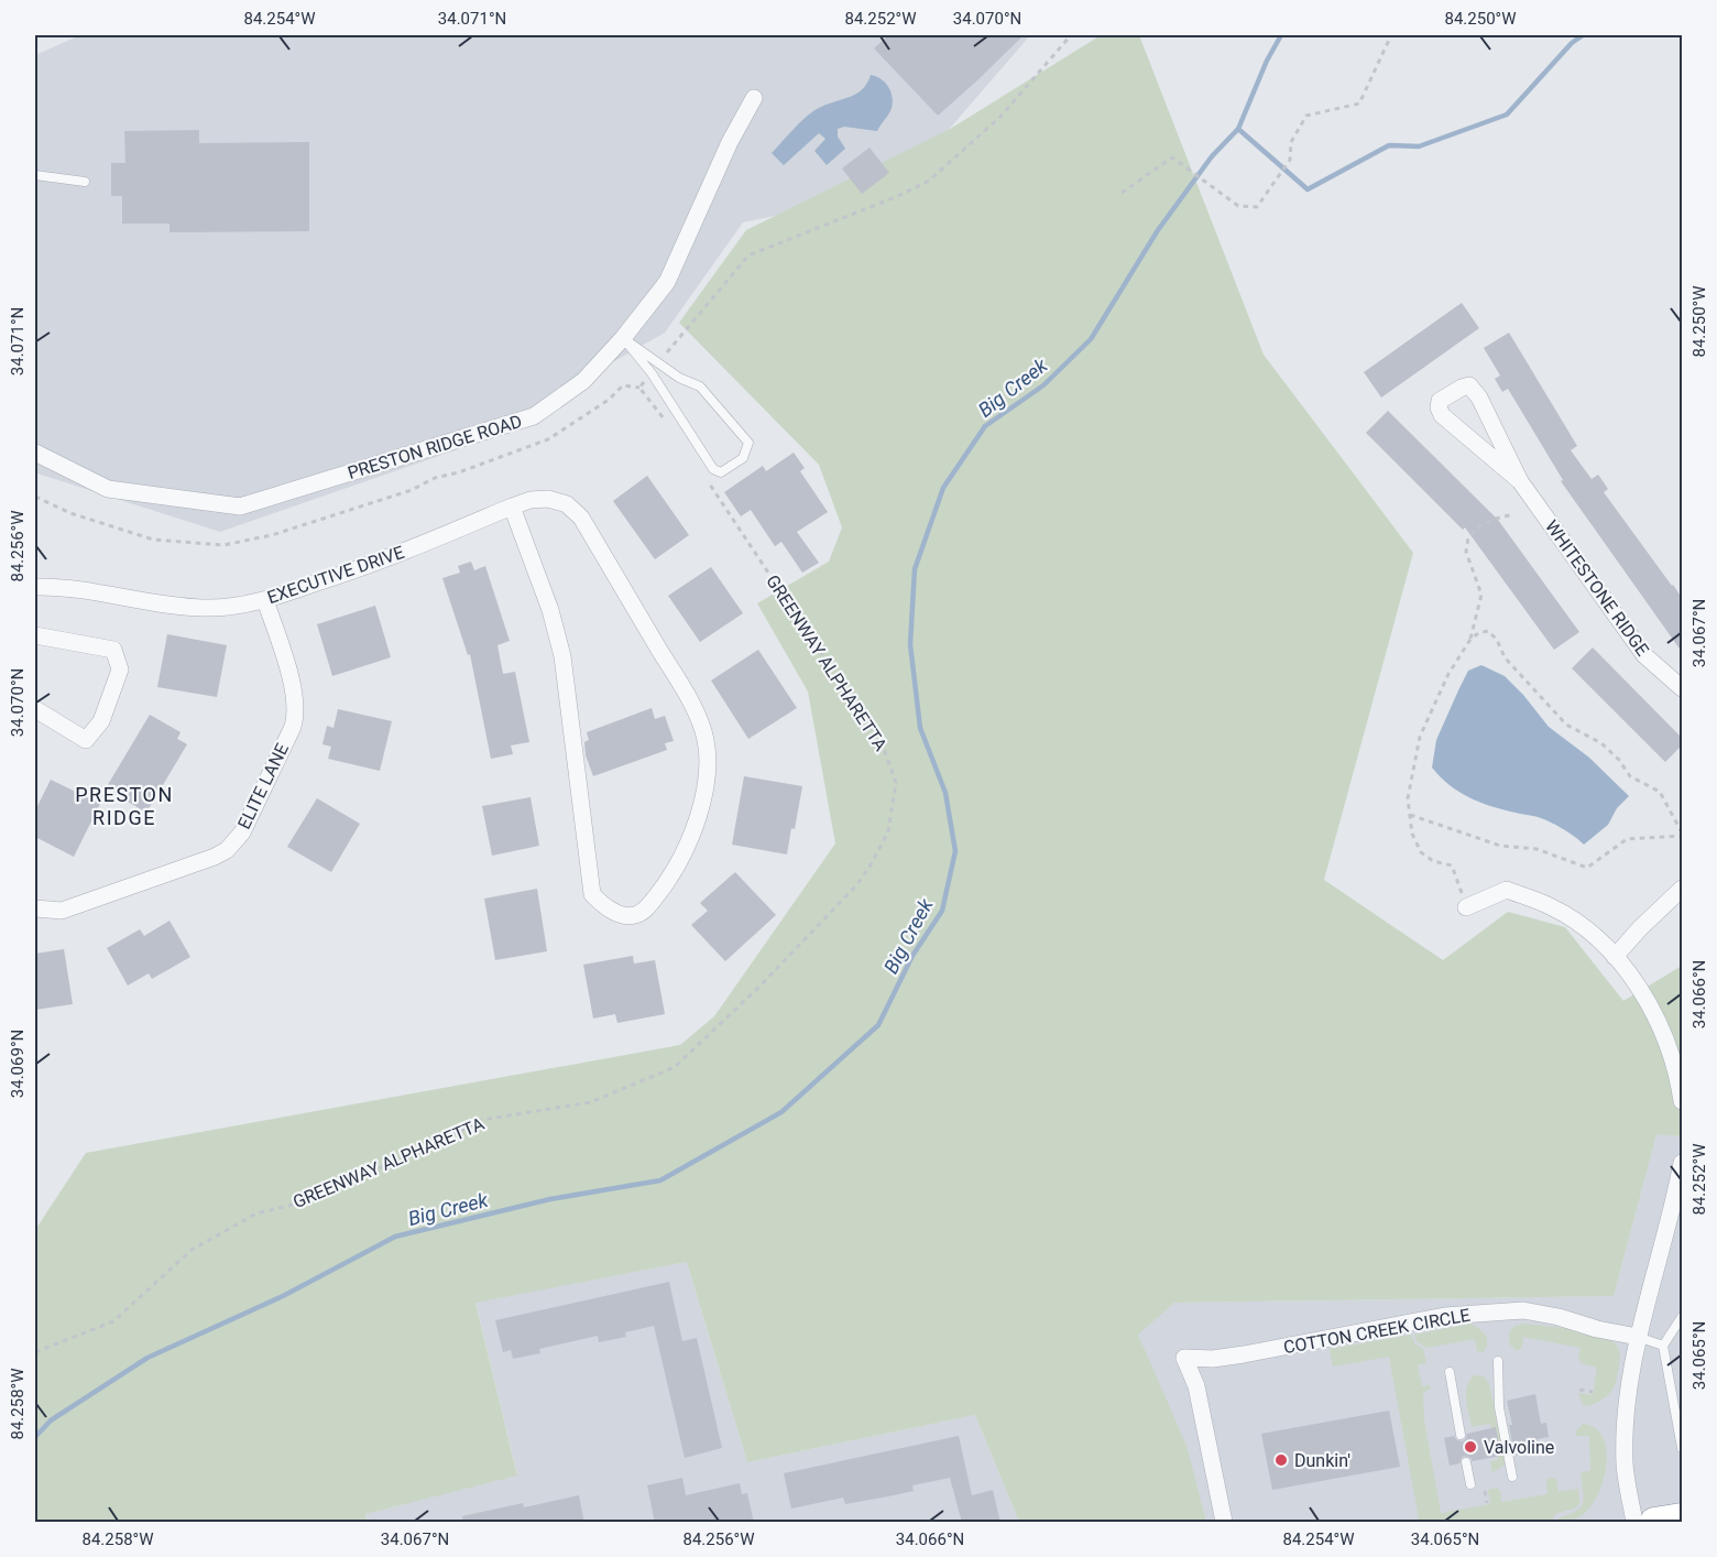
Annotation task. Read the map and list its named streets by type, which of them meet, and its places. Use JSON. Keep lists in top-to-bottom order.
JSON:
{
  "streets": {
    "street": [
      "PRESTON RIDGE ROAD",
      "EXECUTIVE DRIVE",
      "WHITESTONE RIDGE",
      "ELITE LANE",
      "COTTON CREEK CIRCLE"
    ],
    "path": ["GREENWAY ALPHARETTA"]
  },
  "crossings": [
    ["EXECUTIVE DRIVE", "ELITE LANE"]
  ],
  "districts": ["PRESTON RIDGE"],
  "water": ["Big Creek"],
  "places": ["Valvoline", "Dunkin'"],
  "coordinates": [
    "84.254°W",
    "34.071°N",
    "84.252°W",
    "34.070°N",
    "84.250°W",
    "84.256°W",
    "34.067°N",
    "34.066°N",
    "34.069°N",
    "34.065°N",
    "84.258°W"
  ]
}
